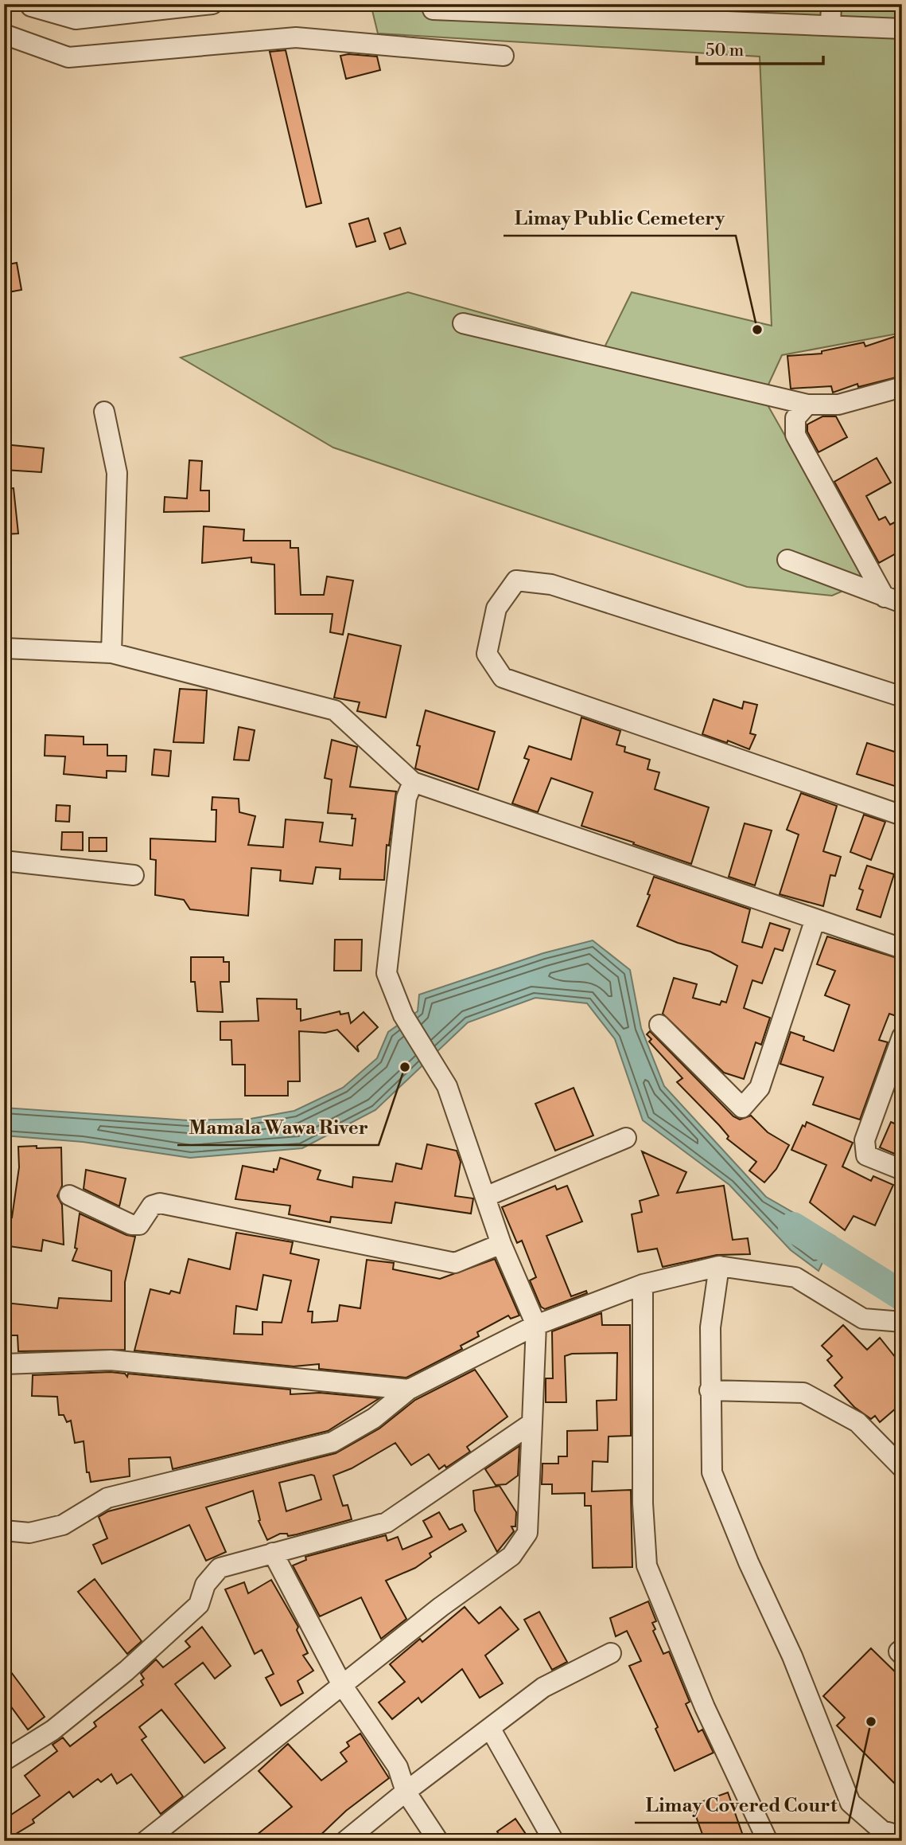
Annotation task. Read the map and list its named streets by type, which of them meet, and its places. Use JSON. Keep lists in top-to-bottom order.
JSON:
{
  "places": ["Limay Public Cemetery", "Mamala Wawa River", "Limay Covered Court"],
  "scale_bar": "50 m"
}
